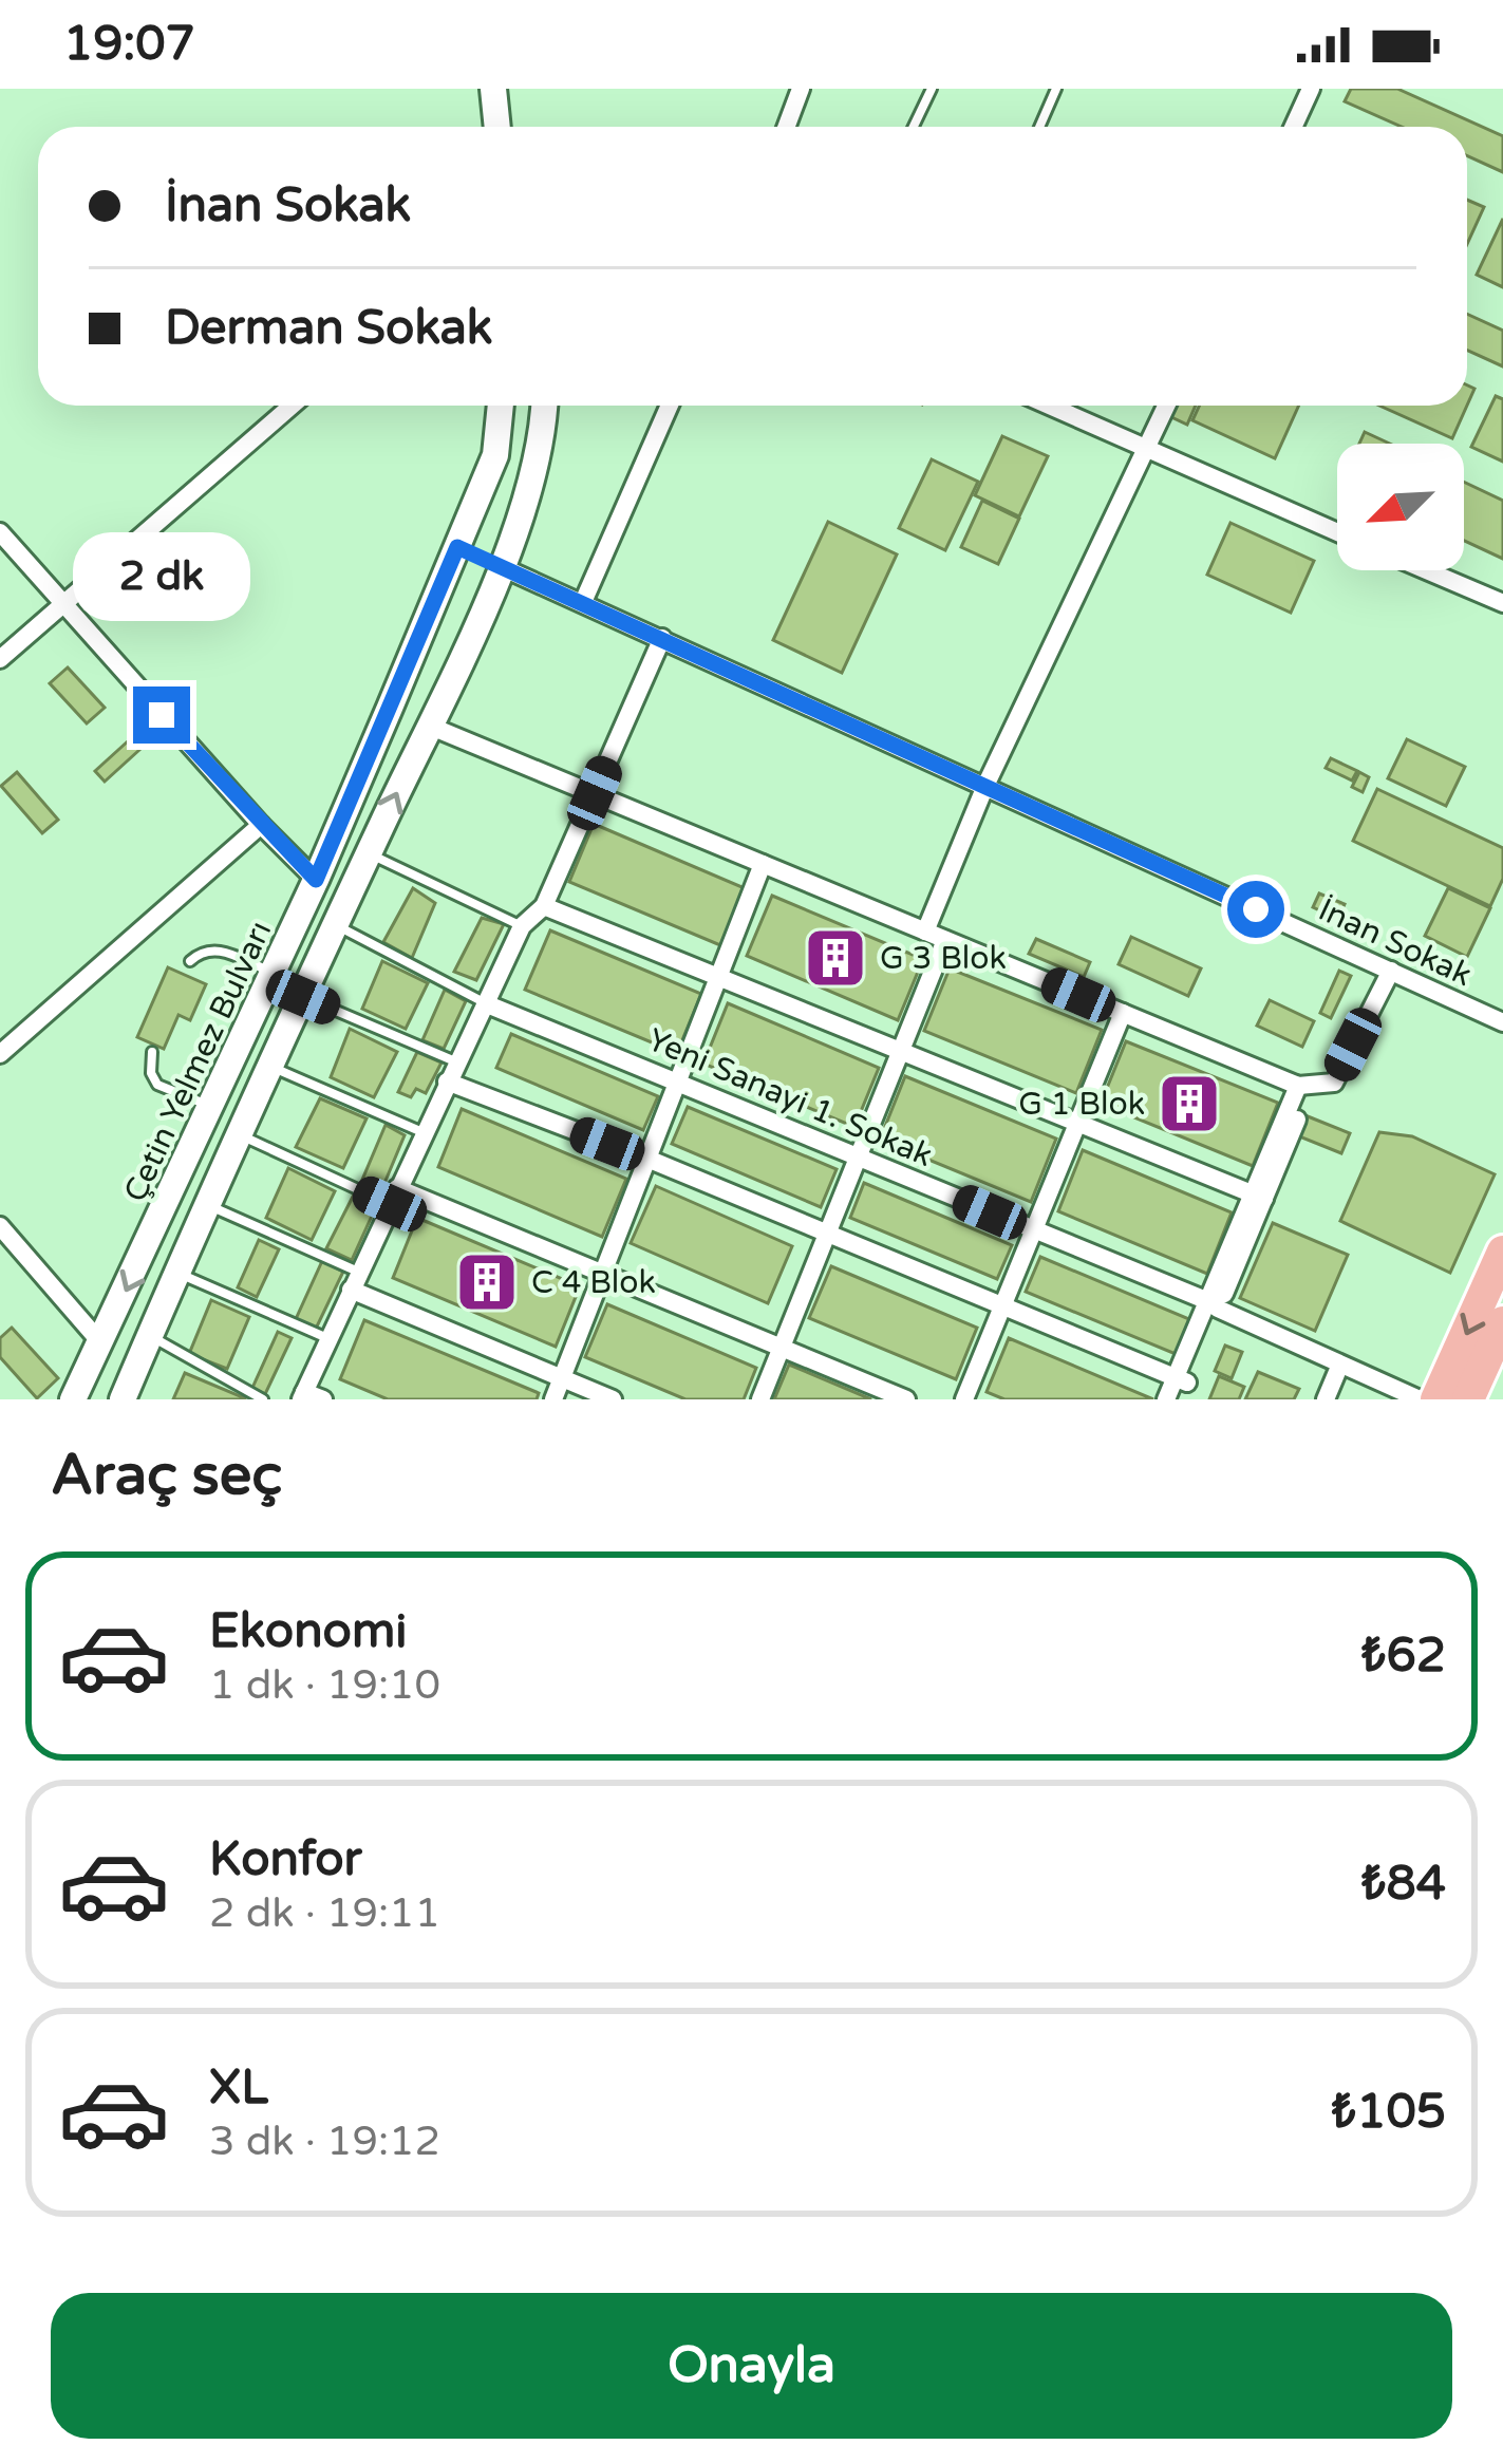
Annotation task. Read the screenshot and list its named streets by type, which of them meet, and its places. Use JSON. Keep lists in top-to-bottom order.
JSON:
{
  "streets": {
    "street": ["İnan Sokak", "Çetin Yelmez Bulvarı", "Yeni Sanayi 1. Sokak"]
  },
  "places": {
    "building": ["G 3 Blok", "G 1 Blok", "C 4 Blok"]
  },
  "north": "bottom left",
  "page": {
    "status": "19:07",
    "banner": ["İnan Sokak", "Derman Sokak"],
    "bubble": "2 dk",
    "heading": "Araç seç",
    "list": [
      {
        "name": "Ekonomi",
        "note": "1 dk · 19:10",
        "value": "₺62"
      },
      {
        "name": "Konfor",
        "note": "2 dk · 19:11",
        "value": "₺84"
      },
      {
        "name": "XL",
        "note": "3 dk · 19:12",
        "value": "₺105"
      }
    ],
    "buttons": "Onayla"
  }
}
